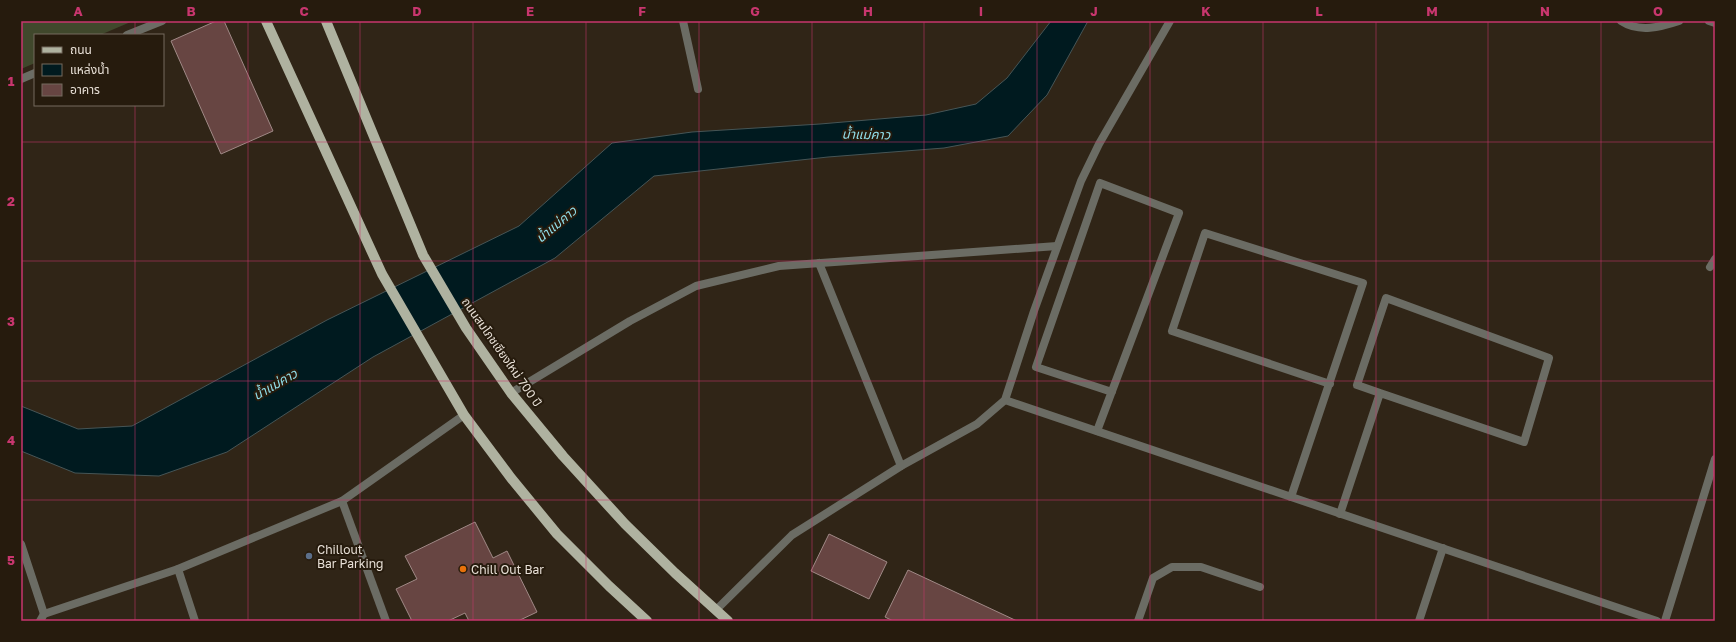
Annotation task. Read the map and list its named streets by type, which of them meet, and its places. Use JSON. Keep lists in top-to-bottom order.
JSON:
{
  "streets": {
    "main road": ["ถนนสมโภชเชียงใหม่ 700 ปี"]
  },
  "water": ["น้ำแม่คาว"],
  "places": ["Chillout Bar Parking", "Chill Out Bar"],
  "legend": ["ถนน", "แหล่งน้ำ", "อาคาร"],
  "grid": {
    "columns": [
      "A",
      "B",
      "C",
      "D",
      "E",
      "F",
      "G",
      "H",
      "I",
      "J",
      "K",
      "L",
      "M",
      "N",
      "O"
    ],
    "rows": [
      "1",
      "2",
      "3",
      "4",
      "5"
    ]
  }
}
